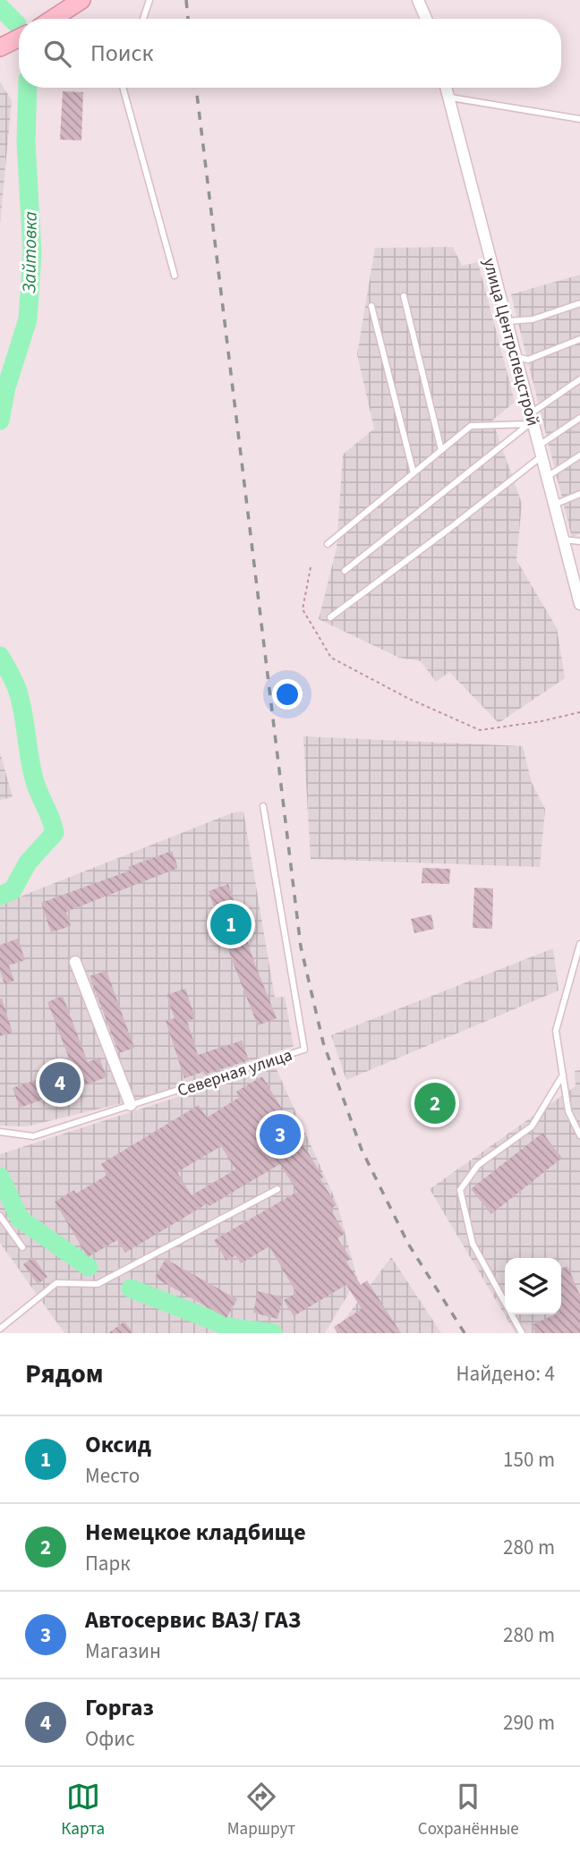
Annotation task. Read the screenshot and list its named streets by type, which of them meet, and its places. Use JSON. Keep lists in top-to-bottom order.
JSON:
{
  "streets": {
    "street": ["улица Центрспецстрой"],
    "lane": ["Северная улица"]
  },
  "water": ["Зайтовка"],
  "page": {
    "search": "Поиск",
    "pins": [
      "1",
      "4",
      "2",
      "3"
    ],
    "heading": ["Рядом", "Найдено: 4"],
    "list": [
      {
        "mark": "1",
        "name": "Оксид",
        "note": "Место",
        "value": "150 m"
      },
      {
        "mark": "2",
        "name": "Немецкое кладбище",
        "note": "Парк",
        "value": "280 m"
      },
      {
        "mark": "3",
        "name": "Автосервис ВАЗ/ ГАЗ",
        "note": "Магазин",
        "value": "280 m"
      },
      {
        "mark": "4",
        "name": "Горгаз",
        "note": "Офис",
        "value": "290 m"
      }
    ],
    "nav": ["Карта", "Маршрут", "Сохранённые"]
  }
}
